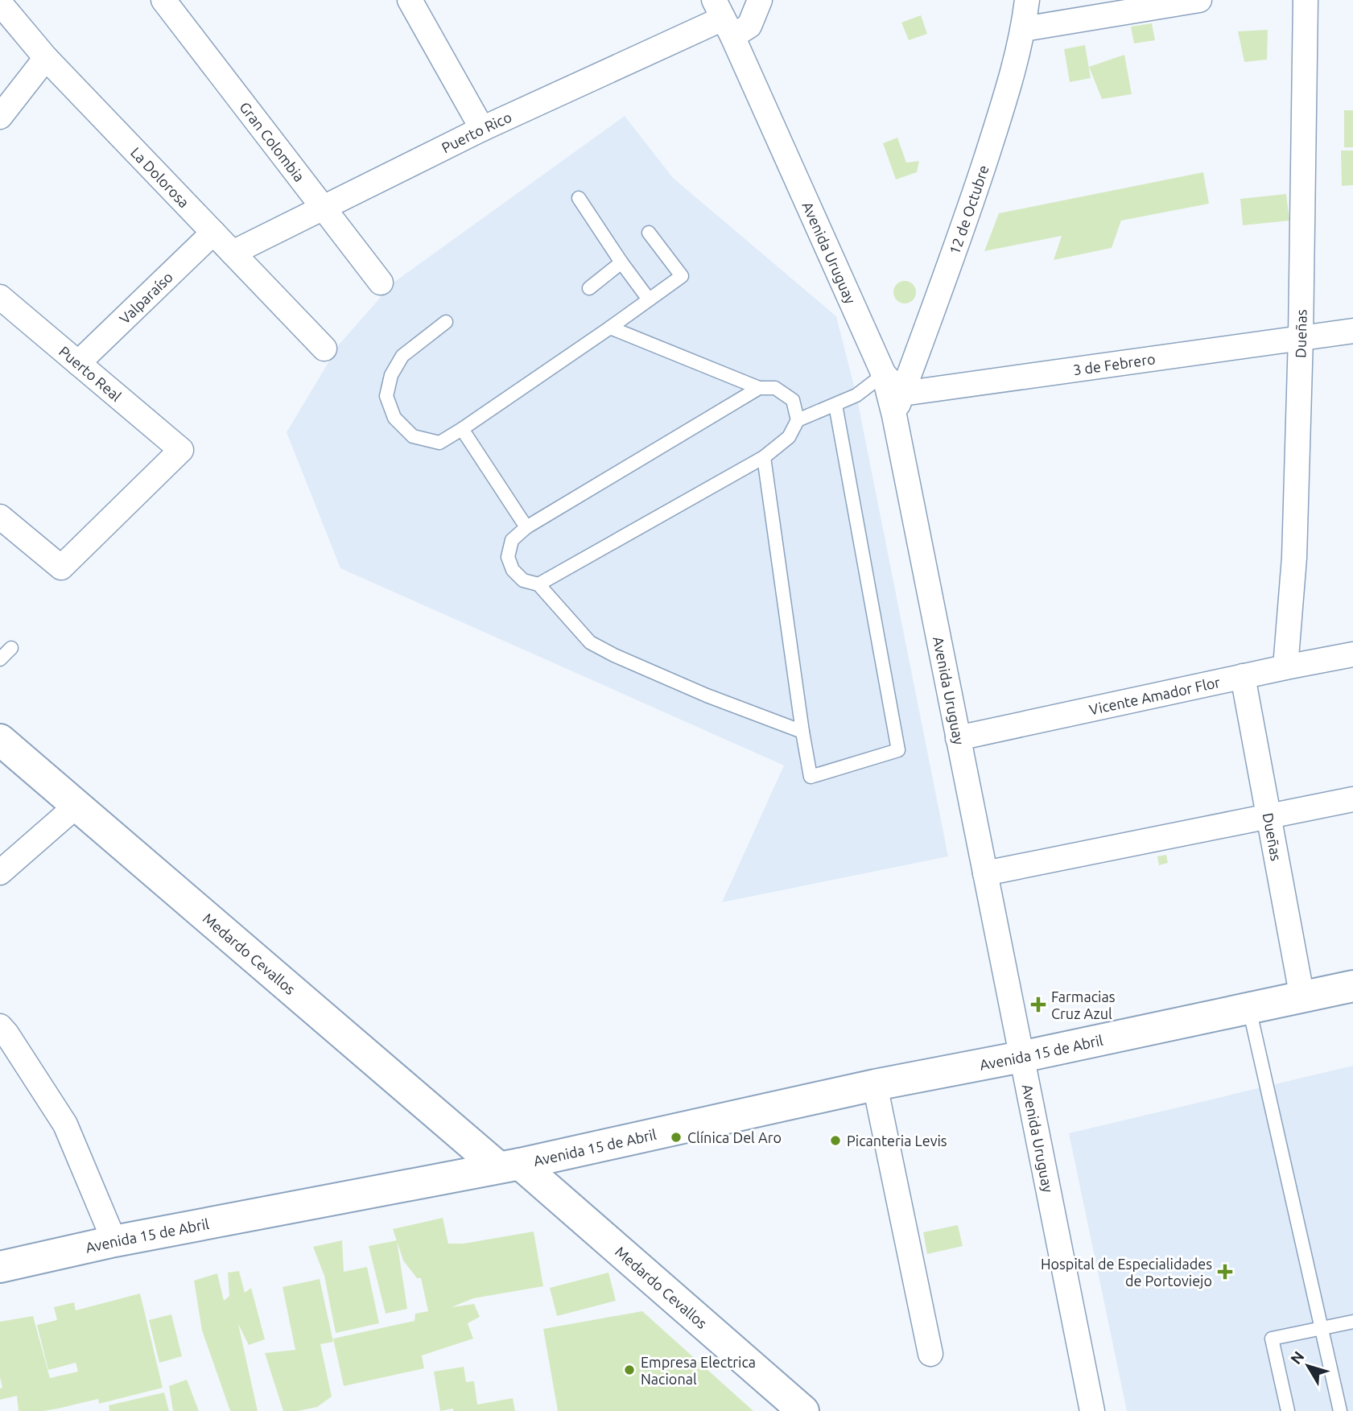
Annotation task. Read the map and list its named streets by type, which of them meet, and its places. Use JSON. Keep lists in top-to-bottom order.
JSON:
{
  "streets": {
    "main road": ["Medardo Cevallos", "Avenida 15 de Abril"],
    "street": [
      "Puerto Rico",
      "Gran Colombia",
      "La Dolorosa",
      "12 de Octubre",
      "Avenida Uruguay",
      "Valparaíso",
      "Dueñas",
      "3 de Febrero",
      "Puerto Real",
      "Vicente Amador Flor"
    ]
  },
  "crossings": [
    ["Puerto Rico", "Gran Colombia"],
    ["Puerto Rico", "La Dolorosa"],
    ["Puerto Rico", "Avenida Uruguay"],
    ["La Dolorosa", "Valparaíso"],
    ["12 de Octubre", "Avenida Uruguay"],
    ["12 de Octubre", "3 de Febrero"],
    ["Avenida Uruguay", "3 de Febrero"],
    ["Avenida Uruguay", "Vicente Amador Flor"],
    ["Avenida Uruguay", "Avenida 15 de Abril"],
    ["Valparaíso", "Puerto Real"],
    ["Dueñas", "3 de Febrero"],
    ["Dueñas", "Vicente Amador Flor"],
    ["Dueñas", "Avenida 15 de Abril"],
    ["Medardo Cevallos", "Avenida 15 de Abril"]
  ],
  "places": {
    "health": ["Farmacias Cruz Azul", "Hospital de Especialidades de Portoviejo"],
    "other": ["Clínica Del Aro", "Picanteria Levis", "Empresa Electrica Nacional"]
  },
  "north": "top left"
}
